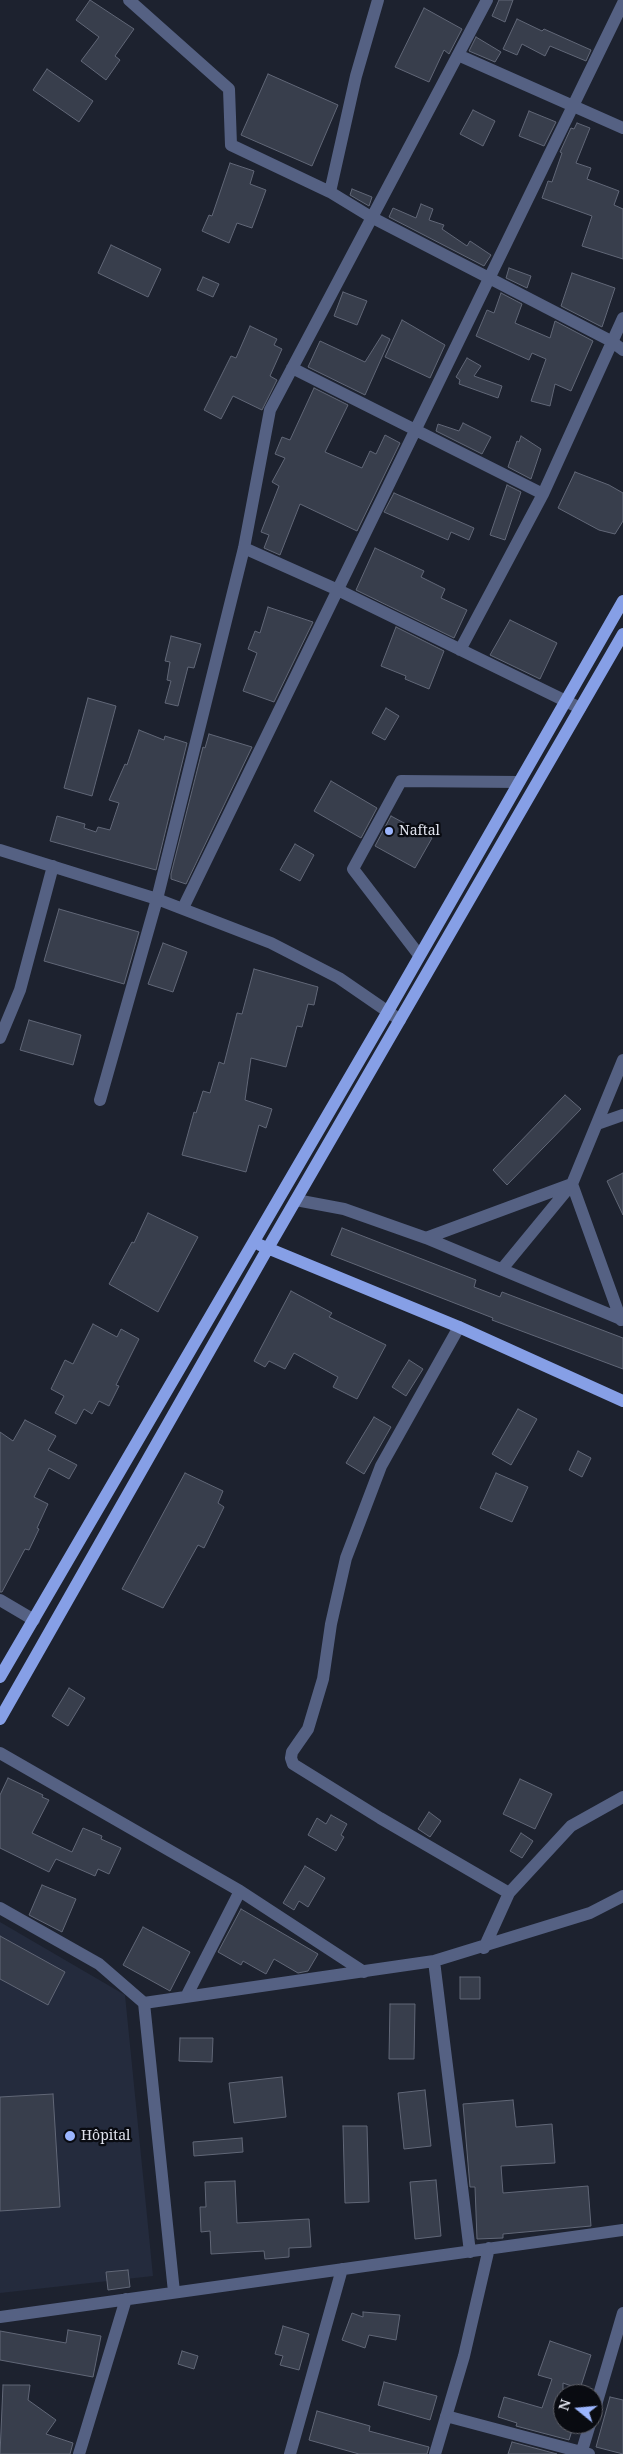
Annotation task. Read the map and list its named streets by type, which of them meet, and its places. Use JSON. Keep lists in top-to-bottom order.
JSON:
{
  "places": ["Naftal", "Hôpital"],
  "north": "left"
}
